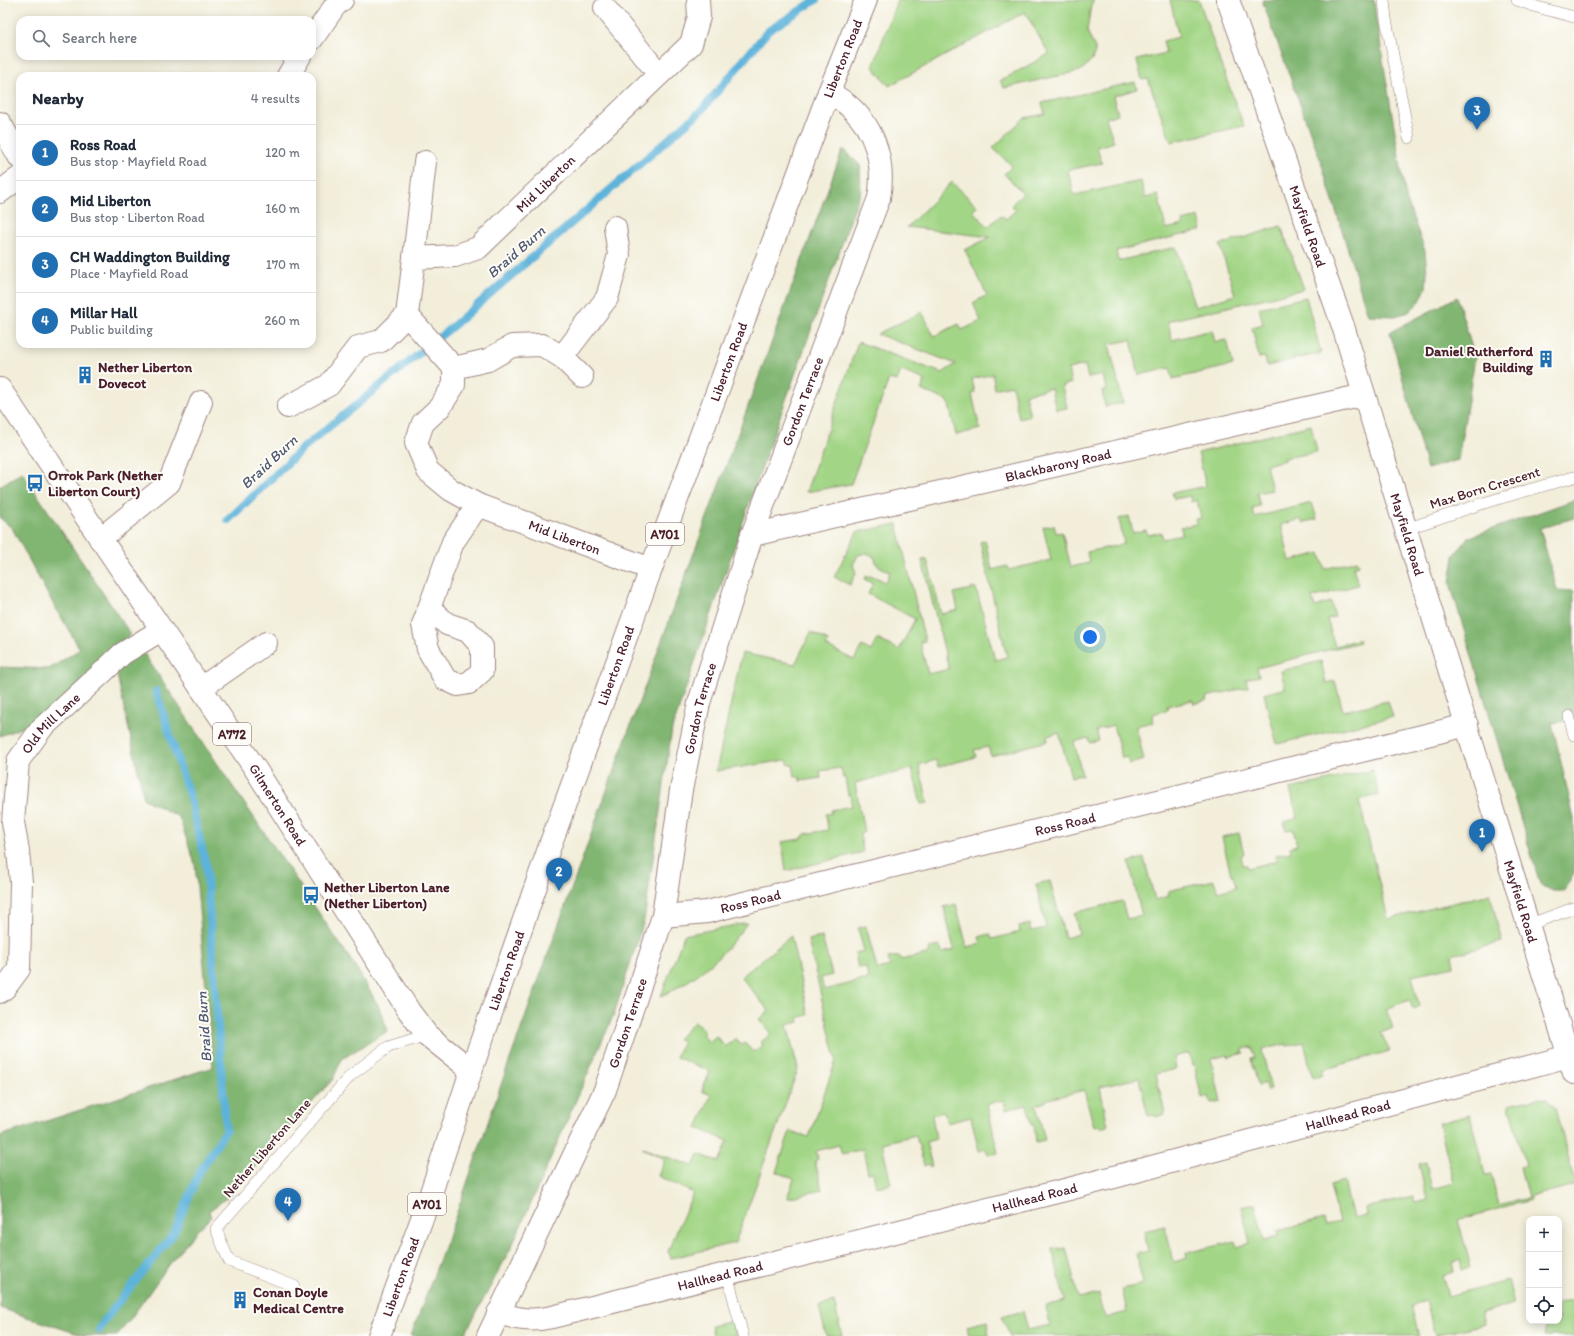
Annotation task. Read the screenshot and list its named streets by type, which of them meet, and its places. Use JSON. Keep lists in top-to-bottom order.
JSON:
{
  "streets": {
    "street": [
      "Liberton Road",
      "Mid Liberton",
      "Mayfield Road",
      "Gordon Terrace",
      "Blackbarony Road",
      "A701",
      "Old Mill Lane",
      "A772",
      "Gilmerton Road",
      "Ross Road",
      "Hallhead Road"
    ],
    "lane": ["Max Born Crescent", "Nether Liberton Lane"]
  },
  "crossings": [
    ["Liberton Road", "Mid Liberton"],
    ["Liberton Road", "Gordon Terrace"],
    ["Liberton Road", "Gilmerton Road"],
    ["Mayfield Road", "Blackbarony Road"],
    ["Mayfield Road", "Max Born Crescent"],
    ["Mayfield Road", "Ross Road"],
    ["Mayfield Road", "Hallhead Road"],
    ["Gordon Terrace", "Blackbarony Road"],
    ["Gordon Terrace", "Ross Road"],
    ["Gordon Terrace", "Hallhead Road"],
    ["Old Mill Lane", "Gilmerton Road"],
    ["Gilmerton Road", "Nether Liberton Lane"]
  ],
  "water": ["Braid Burn"],
  "places": {
    "building": ["Daniel Rutherford Building", "Nether Liberton Dovecot", "Conan Doyle Medical Centre"],
    "bus stop": ["Orrok Park (Nether Liberton Court)", "Nether Liberton Lane (Nether Liberton)"]
  },
  "page": {
    "search": "Search here",
    "heading": ["Nearby", "4 results"],
    "pins": [
      "3",
      "1",
      "2",
      "4"
    ],
    "list": [
      {
        "mark": "1",
        "name": "Ross Road",
        "note": "Bus stop · Mayfield Road",
        "value": "120 m"
      },
      {
        "mark": "2",
        "name": "Mid Liberton",
        "note": "Bus stop · Liberton Road",
        "value": "160 m"
      },
      {
        "mark": "3",
        "name": "CH Waddington Building",
        "note": "Place · Mayfield Road",
        "value": "170 m"
      },
      {
        "mark": "4",
        "name": "Millar Hall",
        "note": "Public building",
        "value": "260 m"
      }
    ],
    "map_buttons": ["+", "−"]
  }
}
